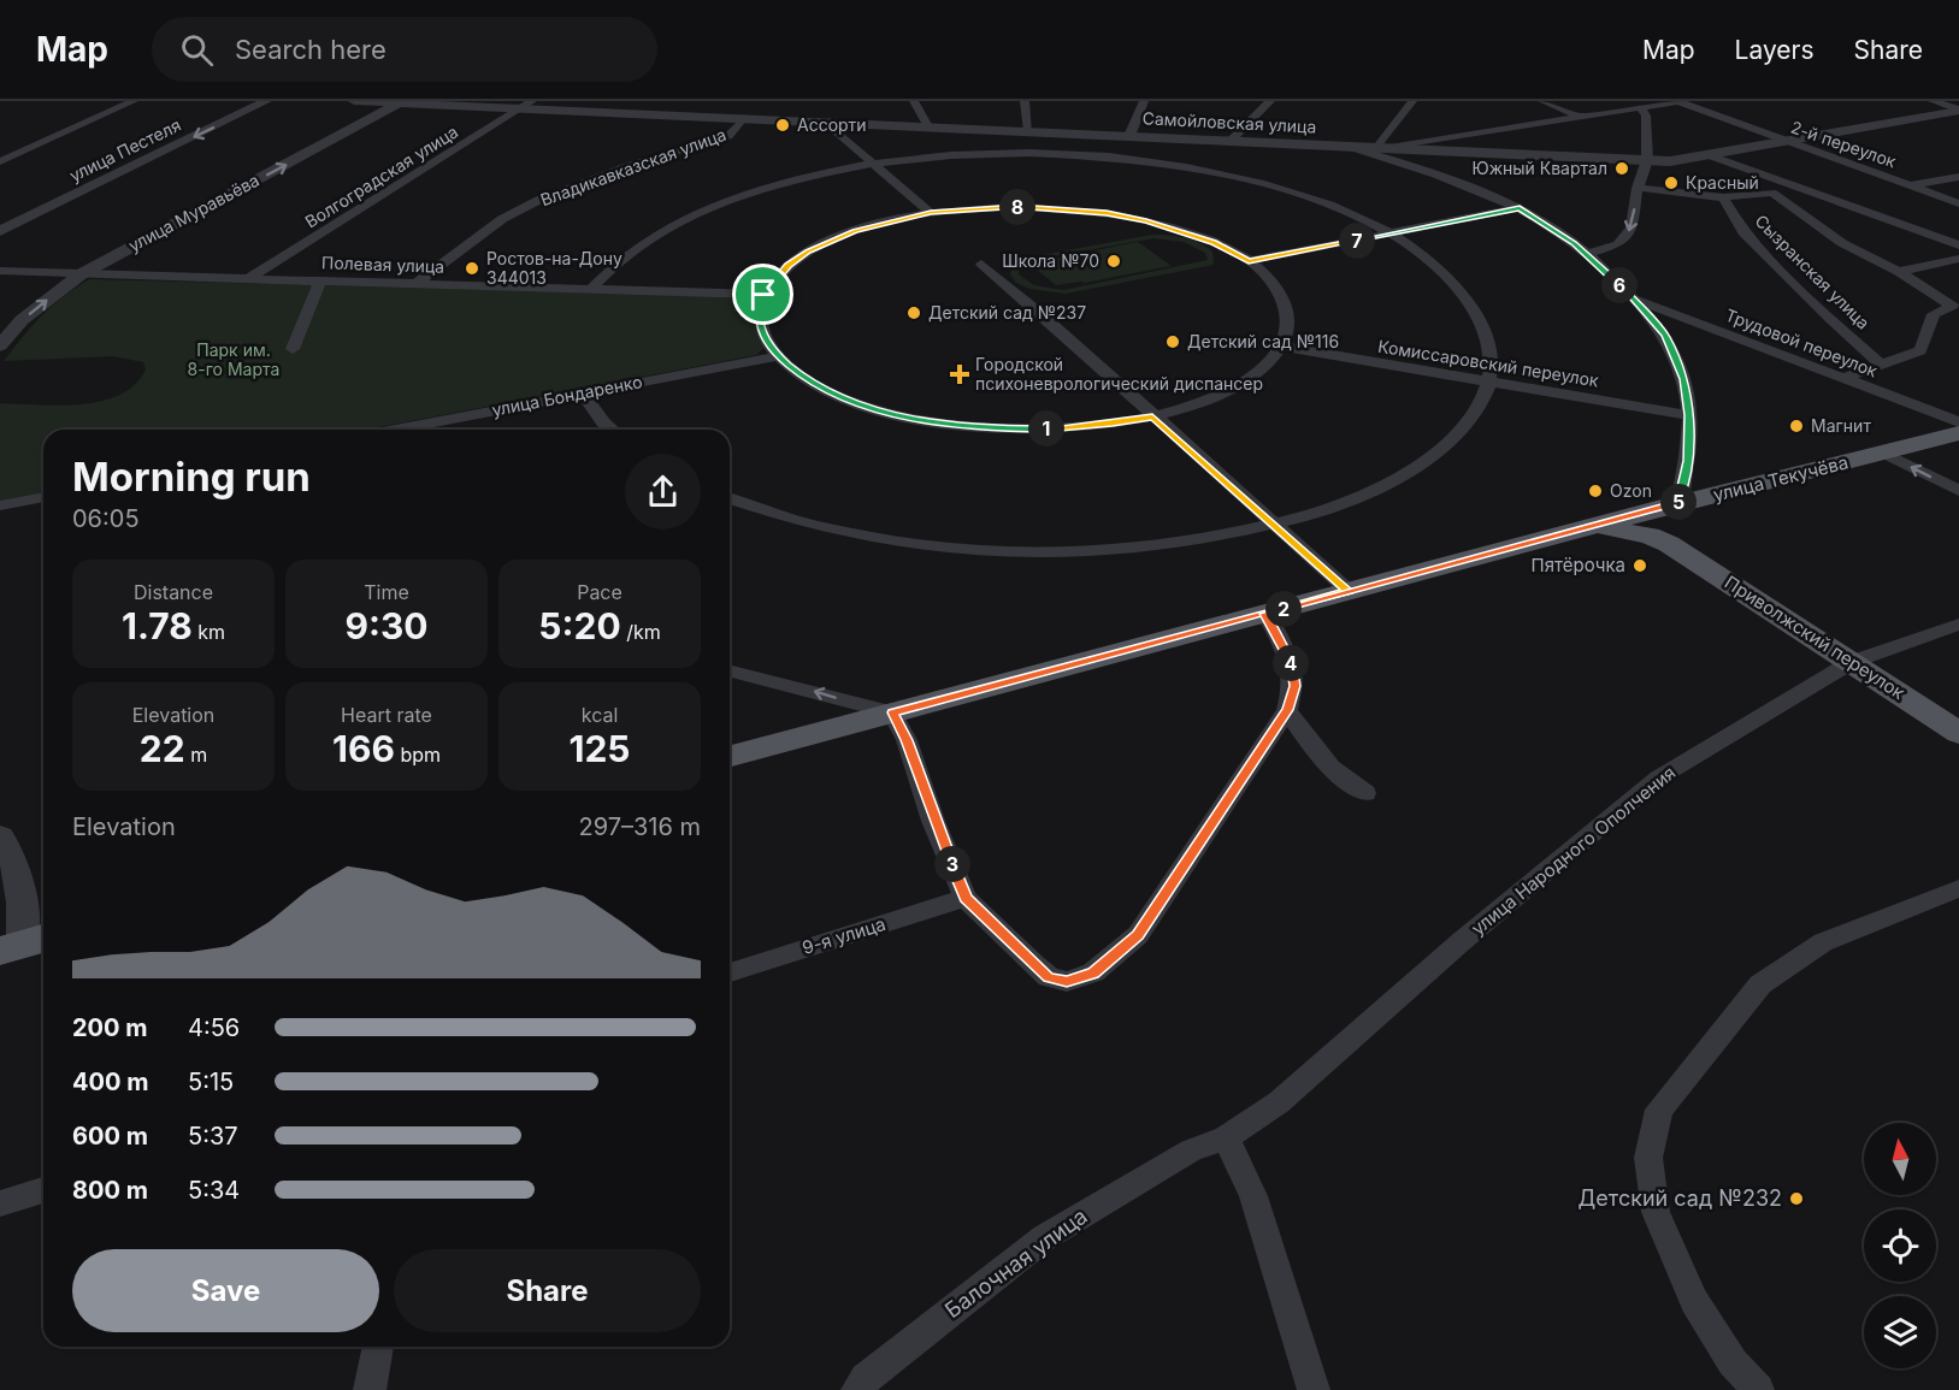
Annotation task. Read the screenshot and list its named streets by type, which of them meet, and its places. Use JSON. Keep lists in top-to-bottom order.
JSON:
{
  "streets": {
    "main road": ["улица Текучёва", "Приволжский переулок"],
    "street": [
      "Самойловская улица",
      "2-й переулок",
      "улица Пестеля",
      "Владикавказская улица",
      "Волгоградская улица",
      "улица Муравьёва",
      "Полевая улица",
      "Сызранская улица",
      "Трудовой переулок",
      "Комиссаровский переулок",
      "улица Бондаренко",
      "улица Народного Ополчения",
      "9-я улица",
      "Балочная улица"
    ]
  },
  "crossings": [
    ["Самойловская улица", "2-й переулок"],
    ["Самойловская улица", "Владикавказская улица"],
    ["Самойловская улица", "Волгоградская улица"],
    ["Самойловская улица", "улица Муравьёва"],
    ["Владикавказская улица", "Полевая улица"],
    ["Волгоградская улица", "Полевая улица"],
    ["улица Муравьёва", "Полевая улица"],
    ["улица Текучёва", "Приволжский переулок"],
    ["Приволжский переулок", "улица Народного Ополчения"],
    ["улица Народного Ополчения", "Балочная улица"]
  ],
  "one_way": ["улица Муравьёва"],
  "parks": ["Парк им. 8-го Марта"],
  "places": {
    "other": [
      "Ассорти",
      "Южный Квартал",
      "Красный",
      "Школа №70",
      "Ростов-на-Дону 344013",
      "Детский сад №237",
      "Детский сад №116",
      "Магнит",
      "Ozon",
      "Пятёрочка",
      "Детский сад №232"
    ],
    "health": ["Городской психоневрологический диспансер"]
  },
  "north": "top",
  "page": {
    "header": "Map",
    "search": "Search here",
    "nav": ["Map", "Layers", "Share"],
    "pins": [
      "8",
      "7",
      "6",
      "1",
      "5",
      "2",
      "4",
      "3"
    ],
    "heading": ["Morning run", "06:05"],
    "stats": [
      ["Distance", "1.78 km"],
      ["Time", "9:30"],
      ["Pace", "5:20 /km"],
      ["Elevation", "22 m"],
      ["Heart rate", "166 bpm"],
      ["kcal", "125"]
    ],
    "chart": ["Elevation", "297–316 m"],
    "list": [
      {
        "name": "200 m",
        "note": "4:56"
      },
      {
        "name": "400 m",
        "note": "5:15"
      },
      {
        "name": "600 m",
        "note": "5:37"
      },
      {
        "name": "800 m",
        "note": "5:34"
      }
    ],
    "buttons": ["Save", "Share"]
  }
}
